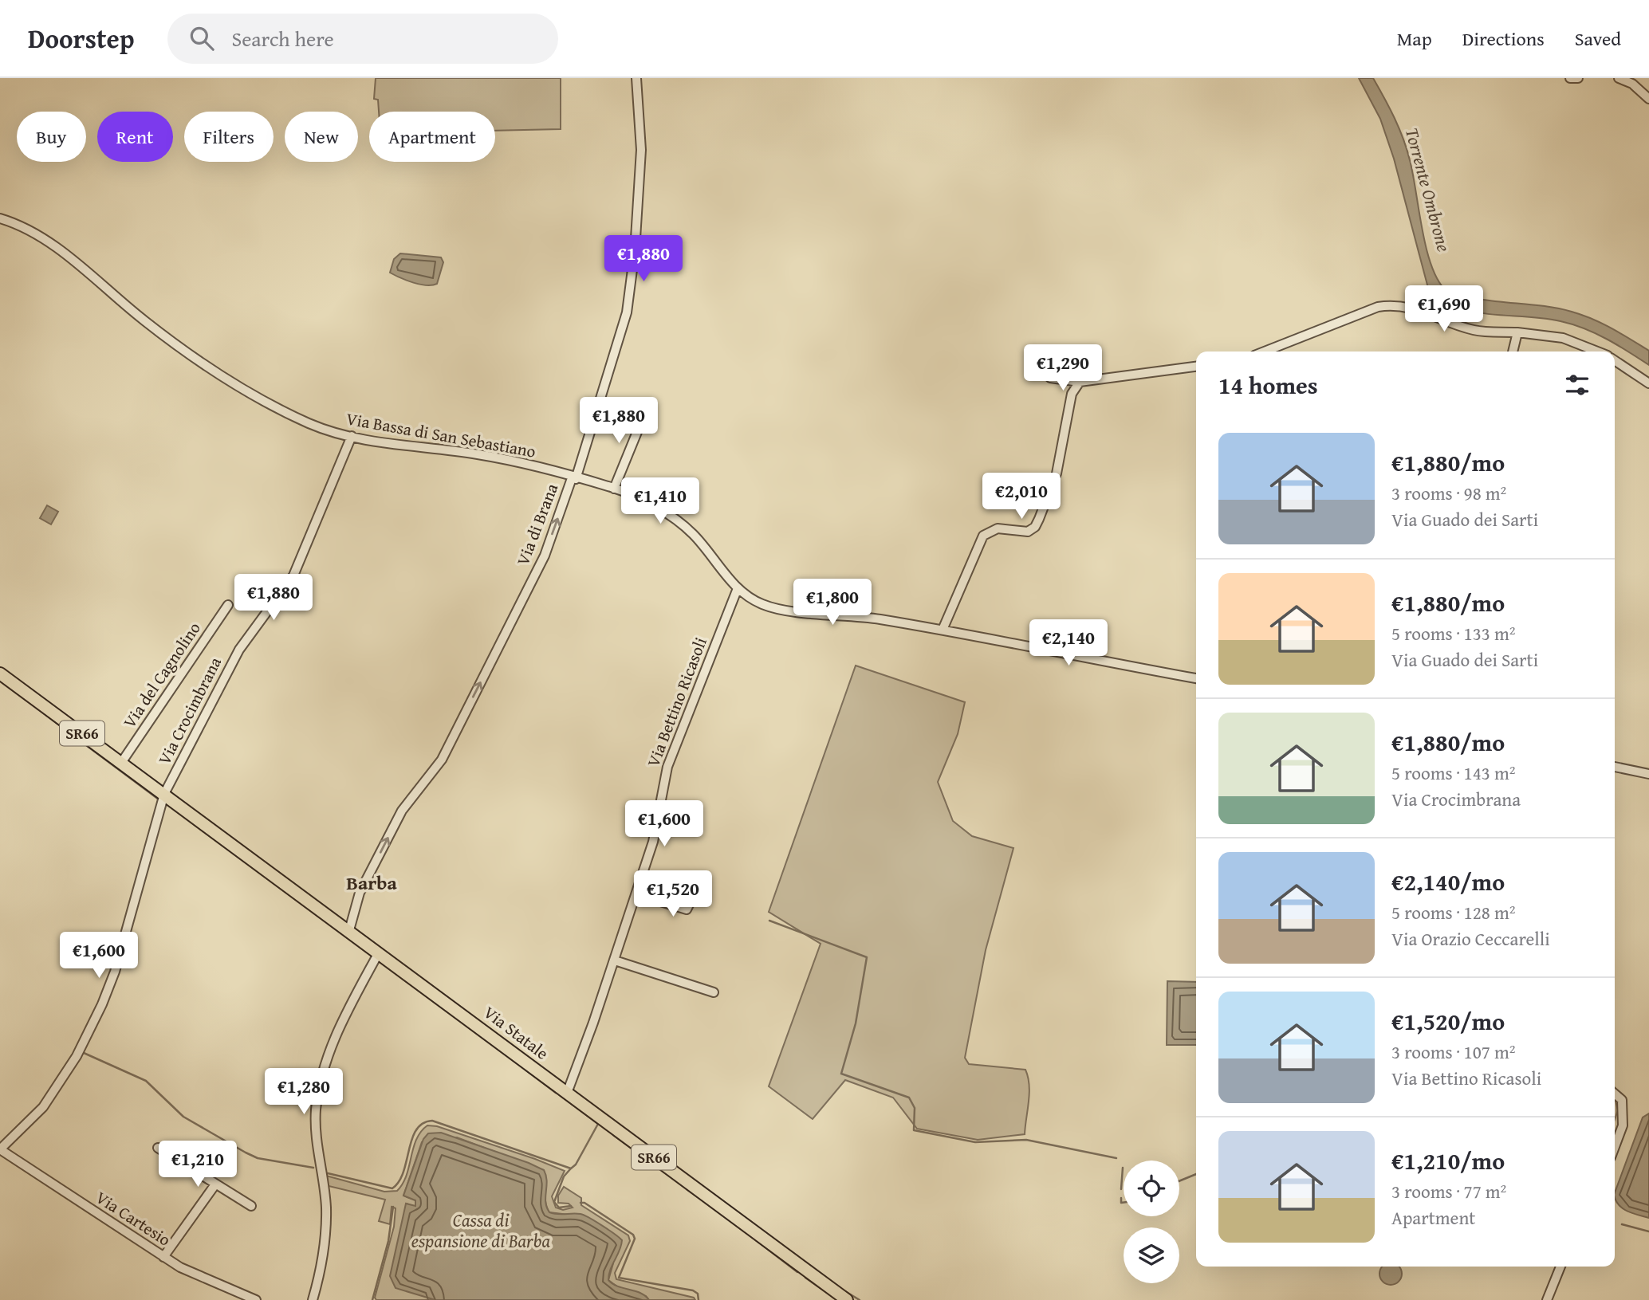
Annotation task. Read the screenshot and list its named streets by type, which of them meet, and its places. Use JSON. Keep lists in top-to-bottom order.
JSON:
{
  "streets": {
    "main road": ["SR66", "Via Statale"],
    "street": [
      "Via Bassa di San Sebastiano",
      "Via di Brana",
      "Via del Cagnolino",
      "Via Bettino Ricasoli",
      "Via Crocimbrana",
      "Via Cartesio"
    ]
  },
  "crossings": [
    ["Via Bassa di San Sebastiano", "Via di Brana"],
    ["Via Bassa di San Sebastiano", "Via Crocimbrana"],
    ["Via di Brana", "Via Bettino Ricasoli"],
    ["Via di Brana", "Via Statale"],
    ["Via del Cagnolino", "SR66"],
    ["Via Bettino Ricasoli", "Via Statale"],
    ["Via Crocimbrana", "SR66"],
    ["Via Crocimbrana", "Via Statale"],
    ["Via Crocimbrana", "Via Cartesio"],
    ["SR66", "Via Statale"]
  ],
  "one_way": ["Via di Brana"],
  "districts": ["Barba"],
  "water": ["Torrente Ombrone", "Cassa di espansione di Barba"],
  "page": {
    "header": "Doorstep",
    "search": "Search here",
    "nav": ["Map", "Directions", "Saved"],
    "chip": [
      "Buy",
      "Rent",
      "Filters",
      "New",
      "Apartment"
    ],
    "price": [
      "€1,880",
      "€1,690",
      "€1,290",
      "€1,880",
      "€2,010",
      "€1,410",
      "€1,880",
      "€1,800",
      "€2,140",
      "€1,600",
      "€1,520",
      "€1,600",
      "€1,280",
      "€1,210"
    ],
    "heading": "14 homes",
    "list": [
      {
        "name": "€1,880/mo",
        "note": "3 rooms · 98 m² · Via Guado dei Sarti"
      },
      {
        "name": "€1,880/mo",
        "note": "5 rooms · 133 m² · Via Guado dei Sarti"
      },
      {
        "name": "€1,880/mo",
        "note": "5 rooms · 143 m² · Via Crocimbrana"
      },
      {
        "name": "€2,140/mo",
        "note": "5 rooms · 128 m² · Via Orazio Ceccarelli"
      },
      {
        "name": "€1,520/mo",
        "note": "3 rooms · 107 m² · Via Bettino Ricasoli"
      },
      {
        "name": "€1,210/mo",
        "note": "3 rooms · 77 m² · Apartment"
      }
    ]
  }
}
